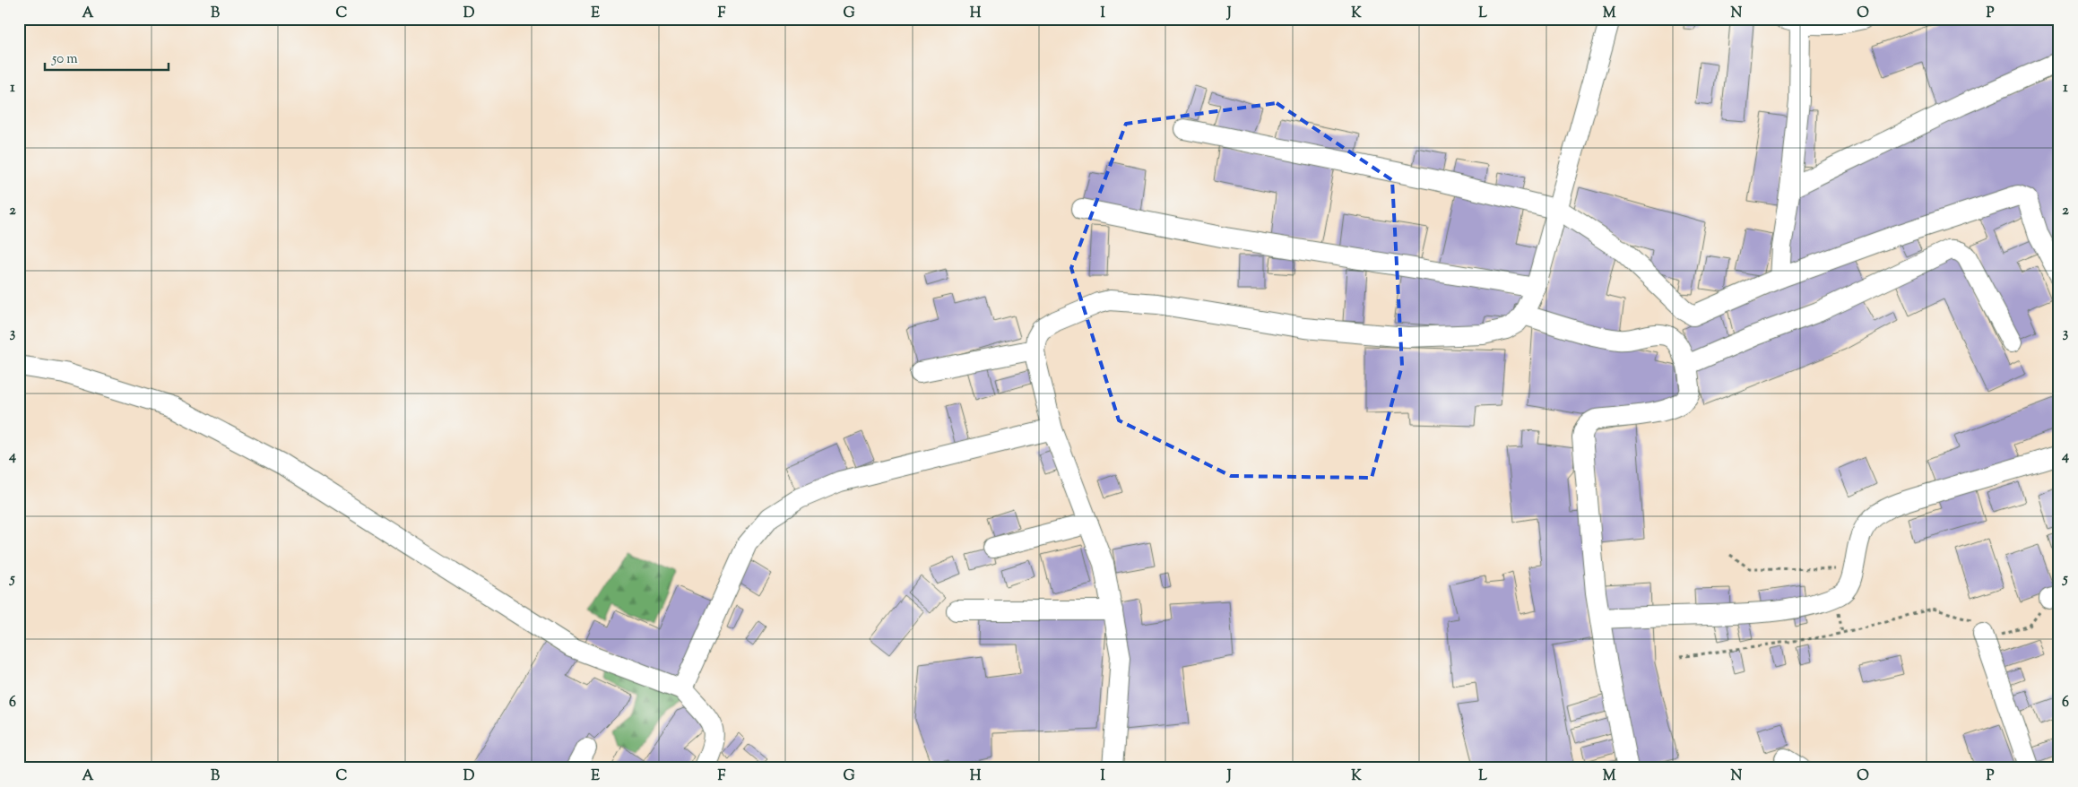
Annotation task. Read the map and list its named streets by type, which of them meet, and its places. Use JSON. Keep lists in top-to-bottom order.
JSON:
{
  "scale_bar": "50 m",
  "grid": {
    "columns": [
      "A",
      "B",
      "C",
      "D",
      "E",
      "F",
      "G",
      "H",
      "I",
      "J",
      "K",
      "L",
      "M",
      "N",
      "O",
      "P"
    ],
    "rows": [
      "1",
      "2",
      "3",
      "4",
      "5",
      "6"
    ]
  }
}
